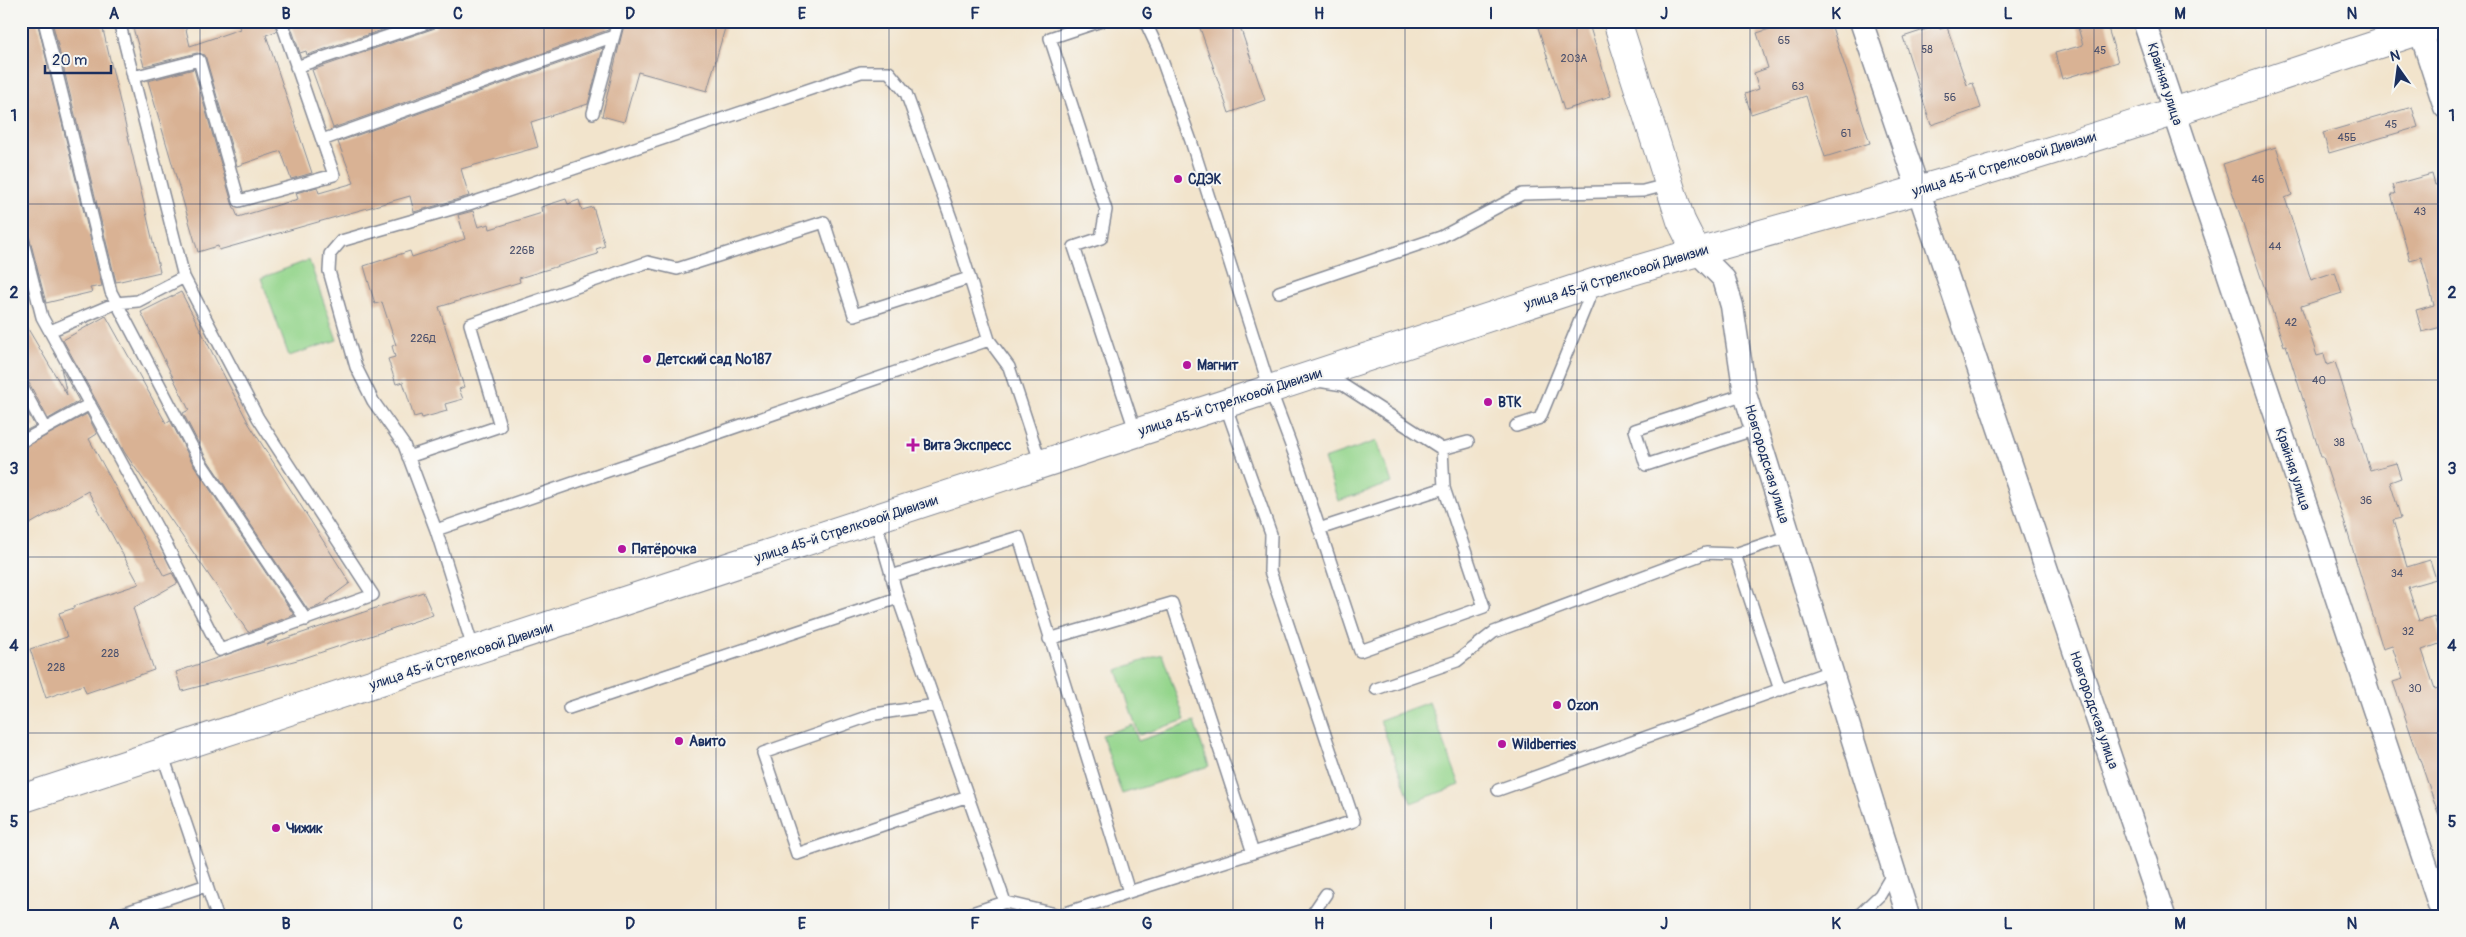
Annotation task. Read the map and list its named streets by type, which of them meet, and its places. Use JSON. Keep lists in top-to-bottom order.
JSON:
{
  "streets": {
    "main road": ["улица 45-й Стрелковой Дивизии", "Новгородская улица"],
    "street": ["Крайняя улица"]
  },
  "crossings": [
    ["Крайняя улица", "улица 45-й Стрелковой Дивизии"],
    ["улица 45-й Стрелковой Дивизии", "Новгородская улица"]
  ],
  "places": {
    "other": [
      "СДЭК",
      "Детский сад №187",
      "Магнит",
      "ВТК",
      "Пятёрочка",
      "Ozon",
      "Авито",
      "Wildberries",
      "Чижик"
    ],
    "health": ["Вита Экспресс"]
  },
  "house_numbers": [
    "65",
    "58",
    "45",
    "203А",
    "63",
    "56",
    "45",
    "61",
    "45Б",
    "46",
    "43",
    "44",
    "226В",
    "42",
    "226Д",
    "40",
    "38",
    "36",
    "34",
    "32",
    "228",
    "228",
    "30"
  ],
  "scale_bar": "20 m",
  "north": "top",
  "grid": {
    "columns": [
      "A",
      "B",
      "C",
      "D",
      "E",
      "F",
      "G",
      "H",
      "I",
      "J",
      "K",
      "L",
      "M",
      "N"
    ],
    "rows": [
      "1",
      "2",
      "3",
      "4",
      "5"
    ]
  }
}
